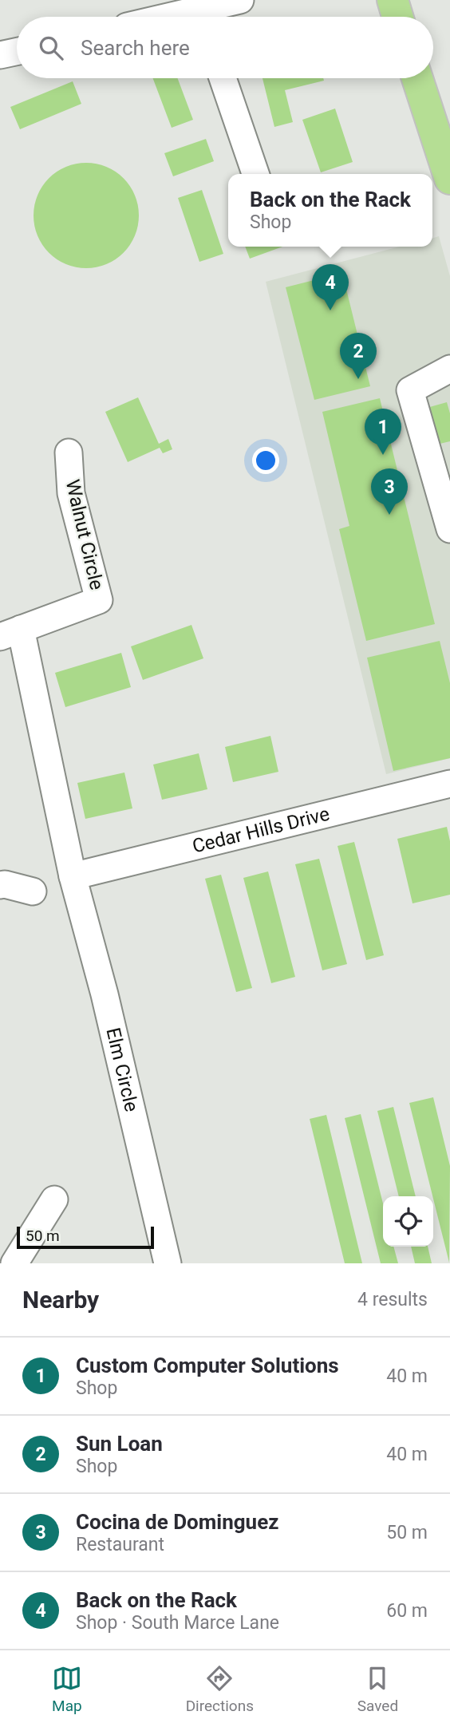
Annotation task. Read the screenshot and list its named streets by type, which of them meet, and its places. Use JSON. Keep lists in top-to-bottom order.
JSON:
{
  "streets": {
    "street": ["Walnut Circle", "Cedar Hills Drive", "Elm Circle"]
  },
  "crossings": [
    ["Walnut Circle", "Elm Circle"],
    ["Cedar Hills Drive", "Elm Circle"]
  ],
  "scale_bar": "50 m",
  "page": {
    "search": "Search here",
    "popup": ["Back on the Rack", "Shop"],
    "pins": [
      "4",
      "2",
      "1",
      "3"
    ],
    "scale": "50 m",
    "heading": ["Nearby", "4 results"],
    "list": [
      {
        "mark": "1",
        "name": "Custom Computer Solutions",
        "note": "Shop",
        "value": "40 m"
      },
      {
        "mark": "2",
        "name": "Sun Loan",
        "note": "Shop",
        "value": "40 m"
      },
      {
        "mark": "3",
        "name": "Cocina de Dominguez",
        "note": "Restaurant",
        "value": "50 m"
      },
      {
        "mark": "4",
        "name": "Back on the Rack",
        "note": "Shop · South Marce Lane",
        "value": "60 m"
      }
    ],
    "nav": ["Map", "Directions", "Saved"]
  }
}
